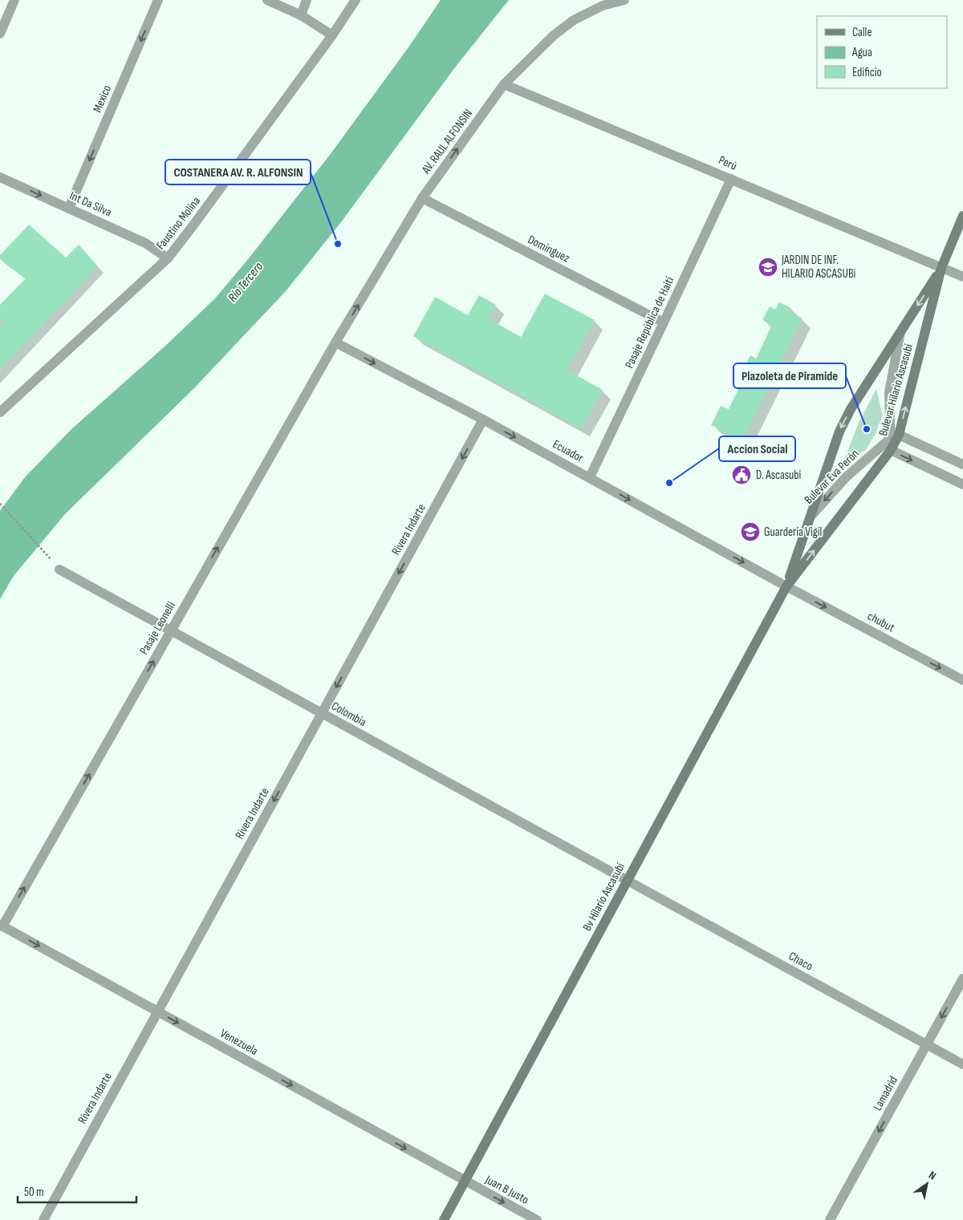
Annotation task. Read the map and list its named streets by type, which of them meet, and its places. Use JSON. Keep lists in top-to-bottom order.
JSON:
{
  "streets": {
    "main road": ["Bulevar Hilario Ascasubi", "Bv Hilario Ascasubi"],
    "street": [
      "Mexico",
      "AV. RAUL ALFONSIN",
      "Perú",
      "Int Da Silva",
      "Faustino Molina",
      "Dominguez",
      "Pasaje República de Haití",
      "Ecuador",
      "Bulevar Eva Perón",
      "Rivera Indarte",
      "chubut",
      "Pasaje Leonelli",
      "Colombia",
      "Chaco",
      "Venezuela",
      "Lamadrid",
      "Juan B Justo"
    ]
  },
  "crossings": [
    ["Mexico", "Int Da Silva"],
    ["AV. RAUL ALFONSIN", "Perú"],
    ["AV. RAUL ALFONSIN", "Dominguez"],
    ["AV. RAUL ALFONSIN", "Ecuador"],
    ["AV. RAUL ALFONSIN", "Pasaje Leonelli"],
    ["Perú", "Pasaje República de Haití"],
    ["Perú", "Bulevar Hilario Ascasubi"],
    ["Int Da Silva", "Faustino Molina"],
    ["Dominguez", "Pasaje República de Haití"],
    ["Pasaje República de Haití", "Ecuador"],
    ["Bulevar Hilario Ascasubi", "Ecuador"],
    ["Bulevar Hilario Ascasubi", "Bulevar Eva Perón"],
    ["Bulevar Hilario Ascasubi", "chubut"],
    ["Bulevar Hilario Ascasubi", "Bv Hilario Ascasubi"],
    ["Ecuador", "Rivera Indarte"],
    ["Ecuador", "chubut"],
    ["Ecuador", "Pasaje Leonelli"],
    ["Ecuador", "Bv Hilario Ascasubi"],
    ["Rivera Indarte", "Colombia"],
    ["Rivera Indarte", "Venezuela"],
    ["chubut", "Bv Hilario Ascasubi"],
    ["Pasaje Leonelli", "Colombia"],
    ["Pasaje Leonelli", "Venezuela"],
    ["Colombia", "Bv Hilario Ascasubi"],
    ["Colombia", "Chaco"],
    ["Bv Hilario Ascasubi", "Chaco"],
    ["Bv Hilario Ascasubi", "Venezuela"],
    ["Bv Hilario Ascasubi", "Juan B Justo"],
    ["Chaco", "Lamadrid"],
    ["Venezuela", "Juan B Justo"]
  ],
  "one_way": [
    "Mexico",
    "AV. RAUL ALFONSIN",
    "Int Da Silva",
    "Ecuador",
    "Bulevar Eva Perón",
    "Rivera Indarte",
    "chubut",
    "Pasaje Leonelli",
    "Venezuela",
    "Lamadrid",
    "Juan B Justo"
  ],
  "water": ["Río Tercero"],
  "places": {
    "other": ["COSTANERA AV. R. ALFONSIN", "Plazoleta de Piramide", "Accion Social"],
    "school or university": ["JARDIN DE INF. HILARIO ASCASUBi", "Guardería Vigil"],
    "public building": ["D. Ascasubi"]
  },
  "legend": ["Calle", "Agua", "Edificio"],
  "scale_bar": "50 m",
  "north": "top right"
}
